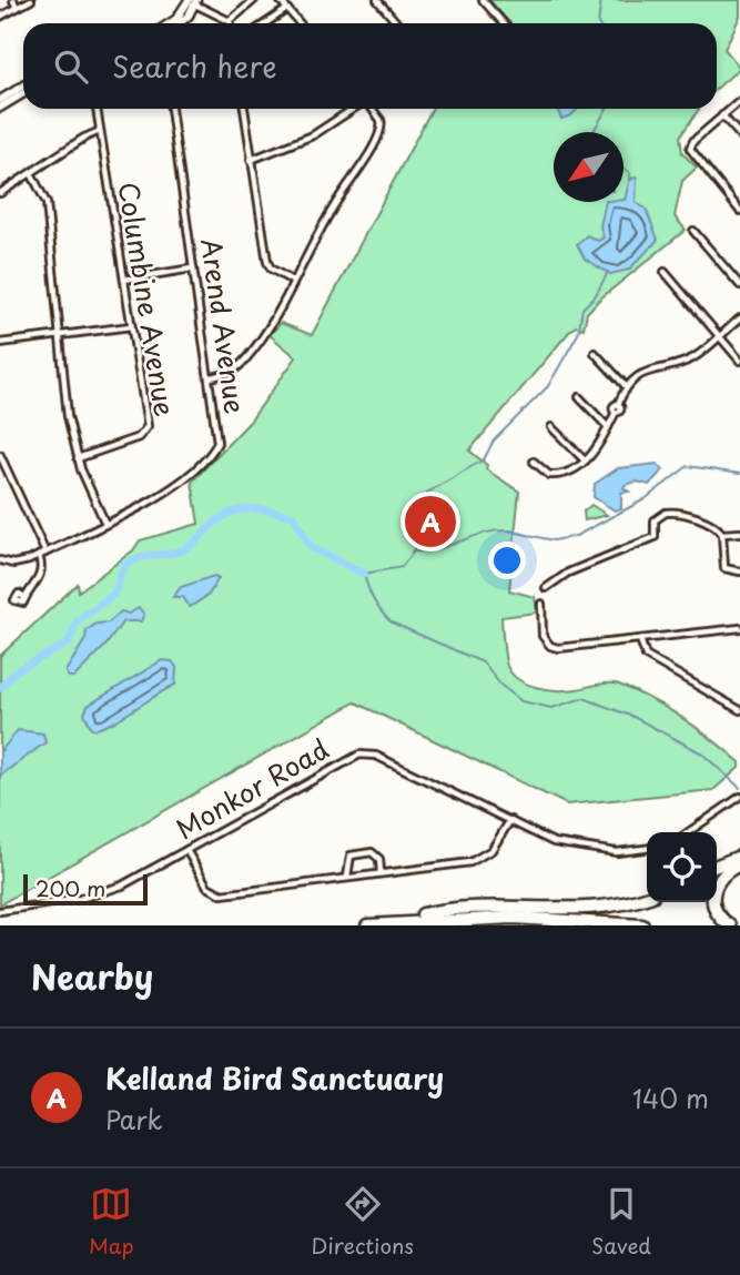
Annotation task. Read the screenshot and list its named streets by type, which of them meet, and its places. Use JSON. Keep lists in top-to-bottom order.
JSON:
{
  "streets": {
    "street": ["Columbine Avenue", "Arend Avenue", "Monkor Road"]
  },
  "scale_bar": "200 m",
  "north": "bottom left",
  "page": {
    "search": "Search here",
    "pins": "A",
    "scale": "200 m",
    "heading": "Nearby",
    "list": [
      {
        "mark": "A",
        "name": "Kelland Bird Sanctuary",
        "note": "Park",
        "value": "140 m"
      }
    ],
    "nav": ["Map", "Directions", "Saved"]
  }
}
